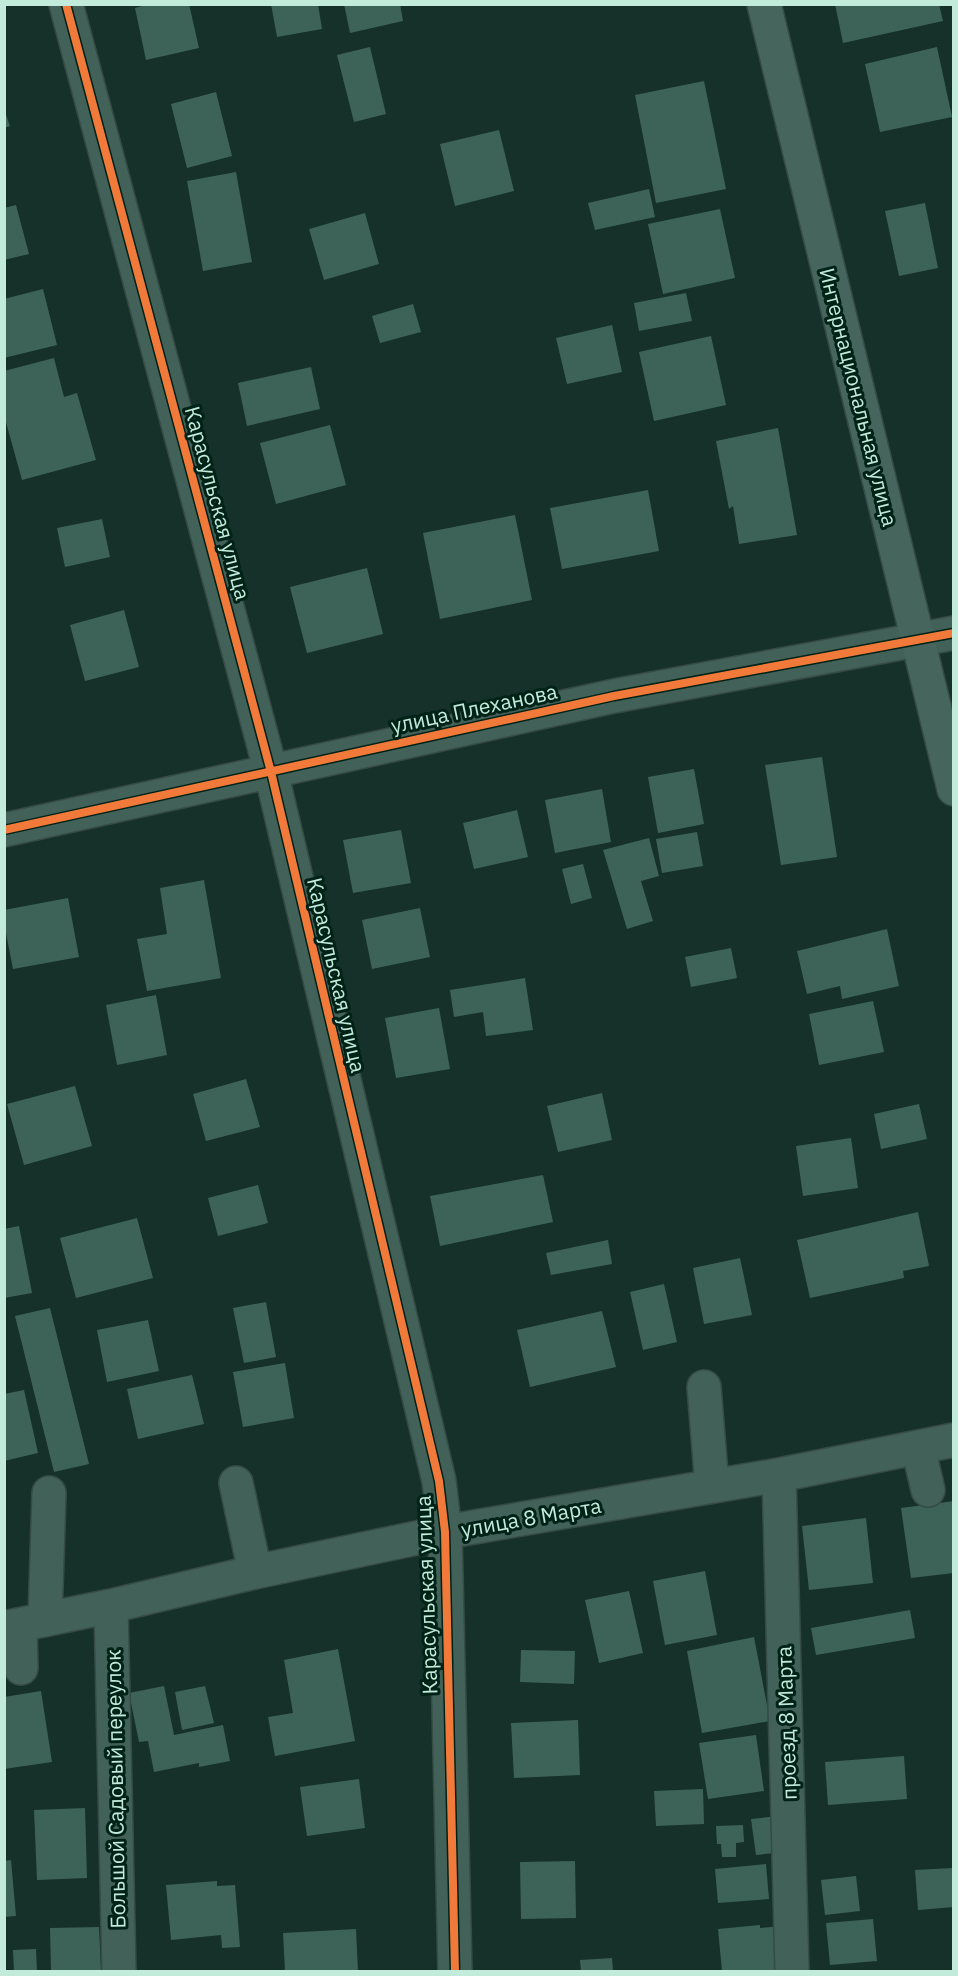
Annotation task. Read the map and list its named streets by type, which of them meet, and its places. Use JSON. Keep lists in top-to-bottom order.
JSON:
{
  "streets": {
    "main road": ["Интернациональная улица"],
    "street": [
      "Карасульская улица",
      "улица Плеханова",
      "улица 8 Марта",
      "проезд 8 Марта",
      "Большой Садовый переулок"
    ]
  },
  "crossings": [
    ["Интернациональная улица", "улица Плеханова"],
    ["Карасульская улица", "улица Плеханова"],
    ["Карасульская улица", "улица 8 Марта"],
    ["улица 8 Марта", "проезд 8 Марта"],
    ["улица 8 Марта", "Большой Садовый переулок"]
  ]
}
